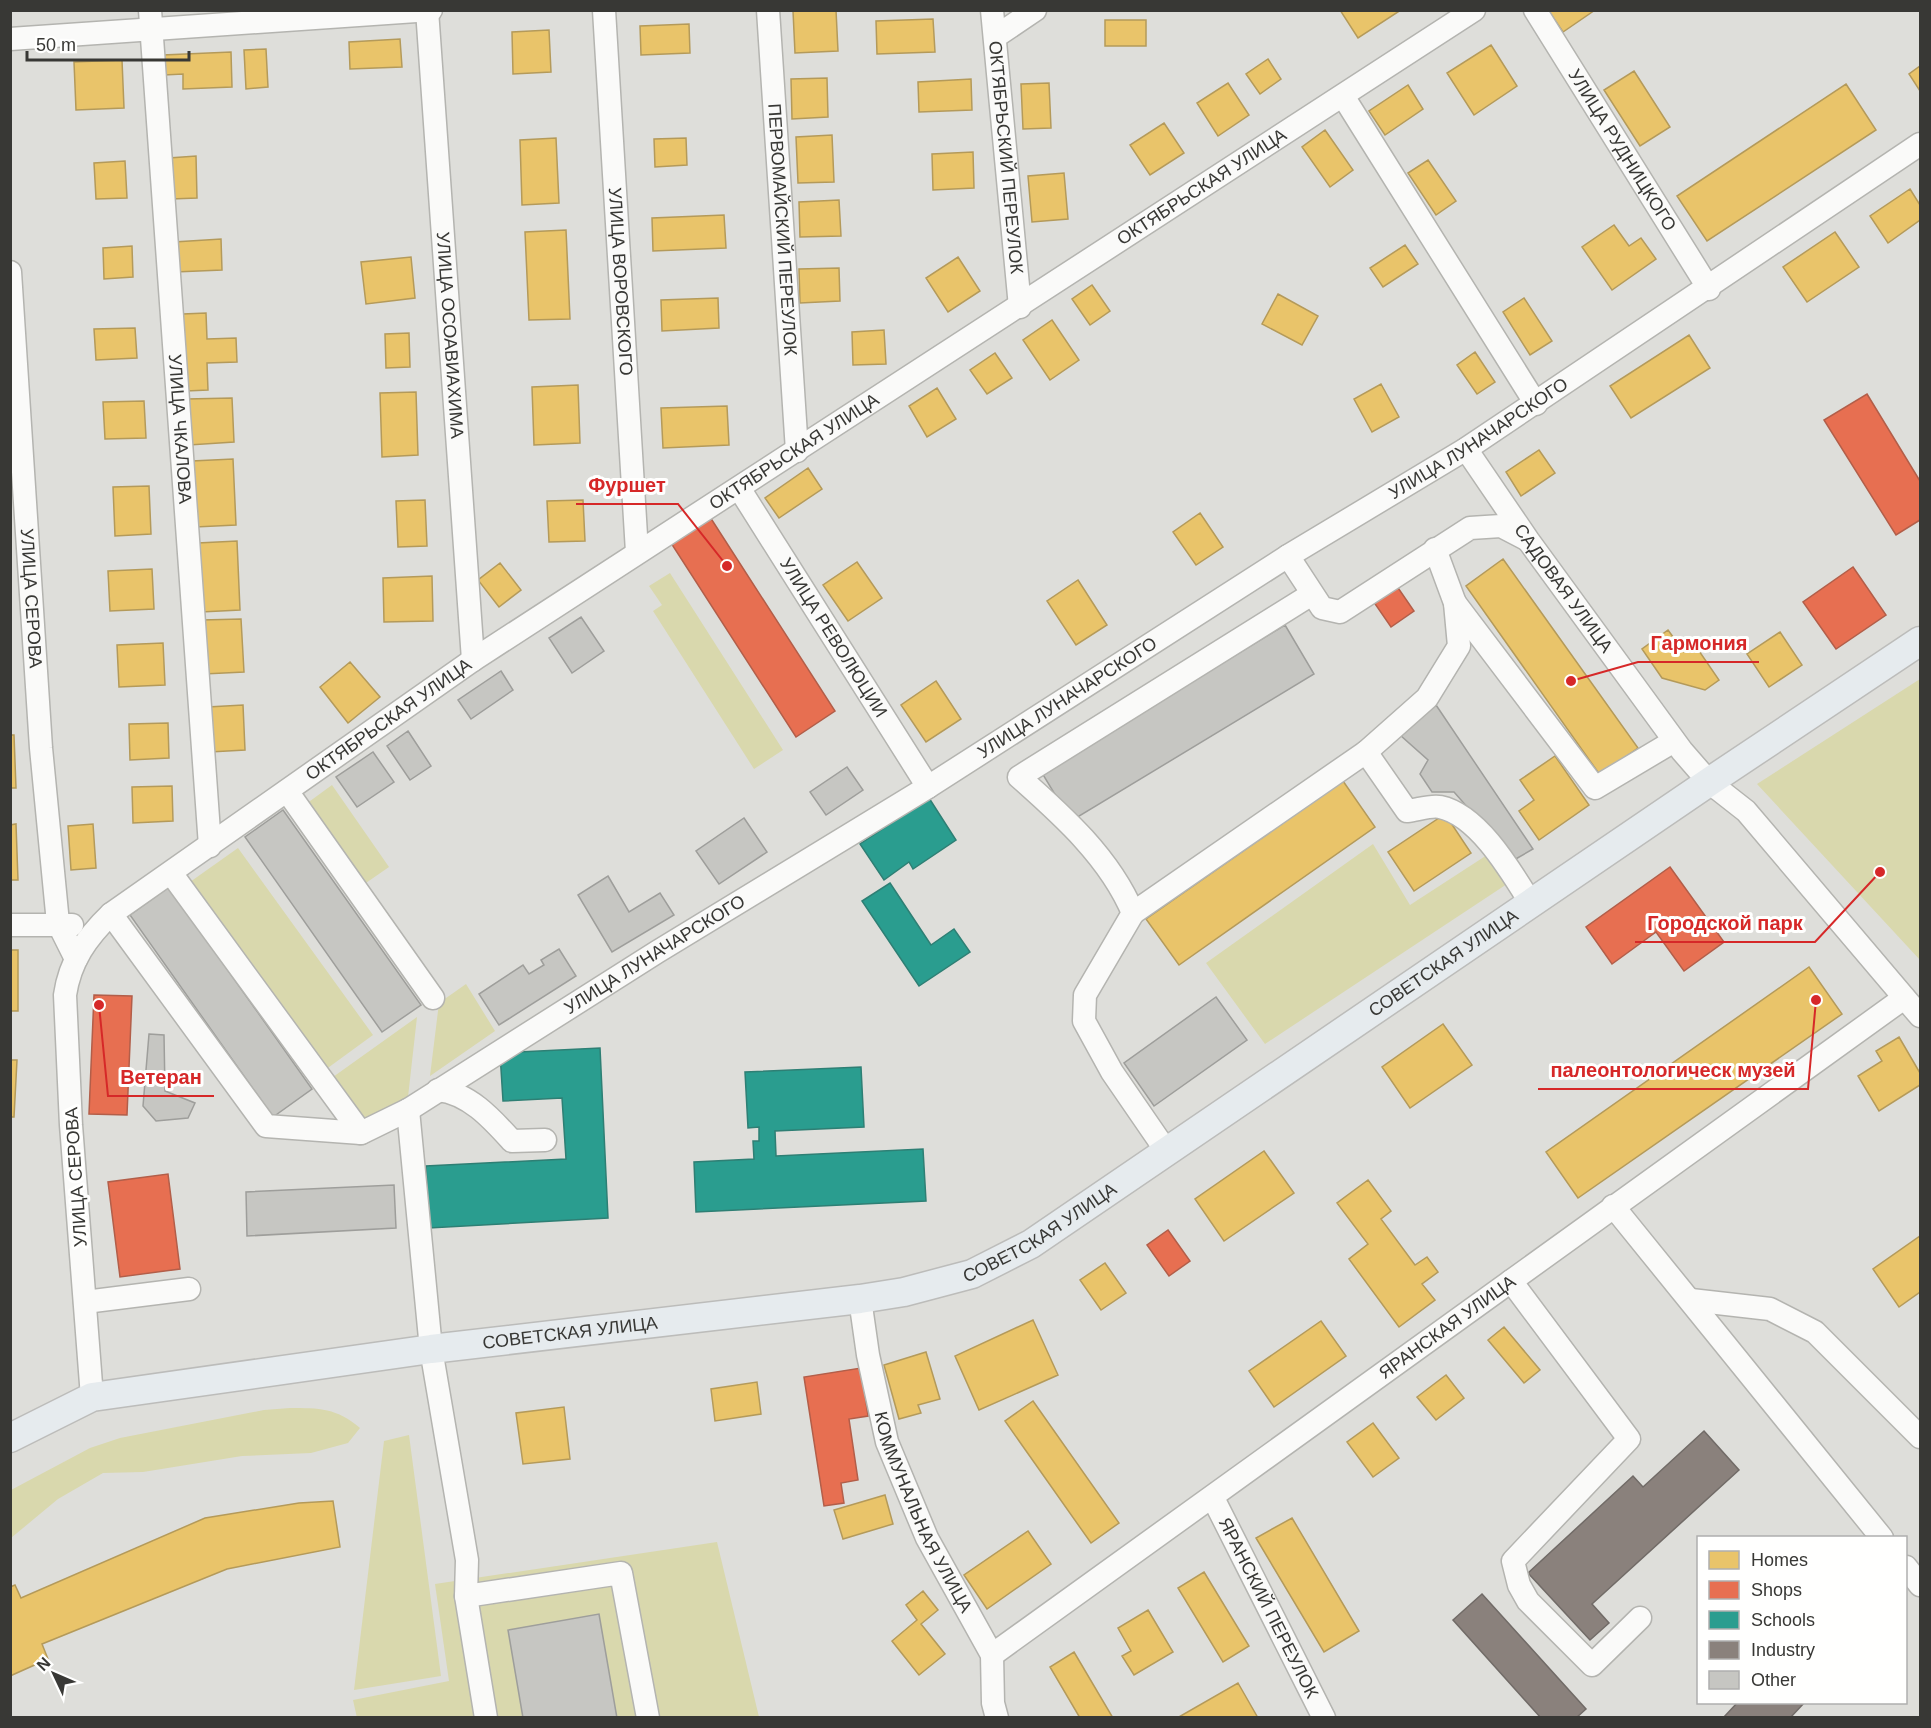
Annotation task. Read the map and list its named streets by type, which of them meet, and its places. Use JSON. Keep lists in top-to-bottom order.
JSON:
{
  "streets": {
    "main road": ["СОВЕТСКАЯ УЛИЦА"],
    "street": [
      "УЛИЦА РУДНИЦКОГО",
      "ОКТЯБРЬСКИЙ ПЕРЕУЛОК",
      "ОКТЯБРЬСКАЯ УЛИЦА",
      "ПЕРВОМАЙСКИЙ ПЕРЕУЛОК",
      "УЛИЦА ВОРОВСКОГО",
      "УЛИЦА ОСОАВИАХИМА",
      "УЛИЦА ЧКАЛОВА",
      "УЛИЦА ЛУНАЧАРСКОГО",
      "САДОВАЯ УЛИЦА",
      "УЛИЦА СЕРОВА",
      "УЛИЦА РЕВОЛЮЦИИ",
      "ЯРАНСКАЯ УЛИЦА",
      "КОММУНАЛЬНАЯ УЛИЦА",
      "ЯРАНСКИЙ ПЕРЕУЛОК"
    ]
  },
  "crossings": [
    ["УЛИЦА РУДНИЦКОГО", "УЛИЦА ЛУНАЧАРСКОГО"],
    ["ОКТЯБРЬСКИЙ ПЕРЕУЛОК", "ОКТЯБРЬСКАЯ УЛИЦА"],
    ["ОКТЯБРЬСКАЯ УЛИЦА", "ПЕРВОМАЙСКИЙ ПЕРЕУЛОК"],
    ["ОКТЯБРЬСКАЯ УЛИЦА", "УЛИЦА ВОРОВСКОГО"],
    ["ОКТЯБРЬСКАЯ УЛИЦА", "УЛИЦА ОСОАВИАХИМА"],
    ["ОКТЯБРЬСКАЯ УЛИЦА", "УЛИЦА ЧКАЛОВА"],
    ["ОКТЯБРЬСКАЯ УЛИЦА", "УЛИЦА СЕРОВА"],
    ["ОКТЯБРЬСКАЯ УЛИЦА", "УЛИЦА РЕВОЛЮЦИИ"],
    ["УЛИЦА ЛУНАЧАРСКОГО", "САДОВАЯ УЛИЦА"],
    ["УЛИЦА ЛУНАЧАРСКОГО", "УЛИЦА РЕВОЛЮЦИИ"],
    ["САДОВАЯ УЛИЦА", "СОВЕТСКАЯ УЛИЦА"],
    ["САДОВАЯ УЛИЦА", "ЯРАНСКАЯ УЛИЦА"],
    ["УЛИЦА СЕРОВА", "СОВЕТСКАЯ УЛИЦА"],
    ["СОВЕТСКАЯ УЛИЦА", "КОММУНАЛЬНАЯ УЛИЦА"],
    ["ЯРАНСКАЯ УЛИЦА", "КОММУНАЛЬНАЯ УЛИЦА"],
    ["ЯРАНСКАЯ УЛИЦА", "ЯРАНСКИЙ ПЕРЕУЛОК"]
  ],
  "places": [
    "Фуршет",
    "Гармония",
    "Городской парк",
    "палеонтологическ музей",
    "Ветеран"
  ],
  "legend": [
    "Homes",
    "Shops",
    "Schools",
    "Industry",
    "Other"
  ],
  "scale_bar": "50 m",
  "north": "top left"
}
